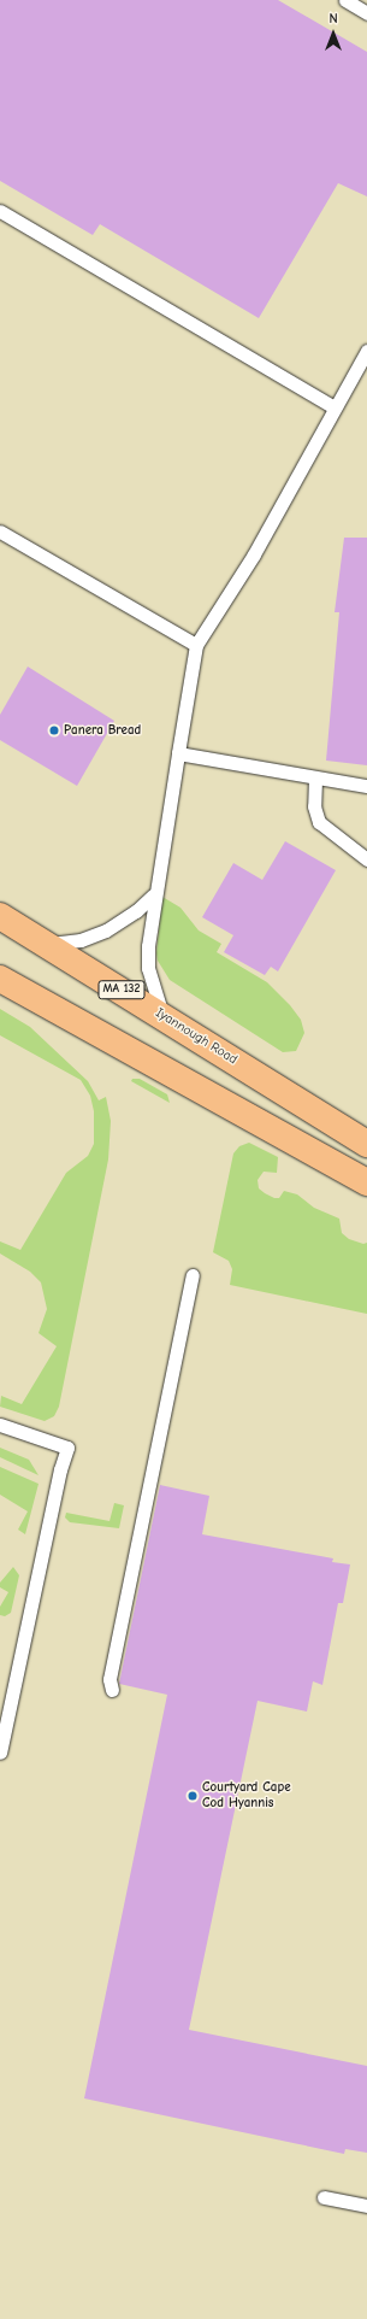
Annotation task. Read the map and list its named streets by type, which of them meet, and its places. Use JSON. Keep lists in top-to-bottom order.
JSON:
{
  "streets": {
    "main road": ["MA 132", "Iyannough Road"]
  },
  "places": ["Panera Bread", "Courtyard Cape Cod Hyannis"],
  "north": "top"
}
